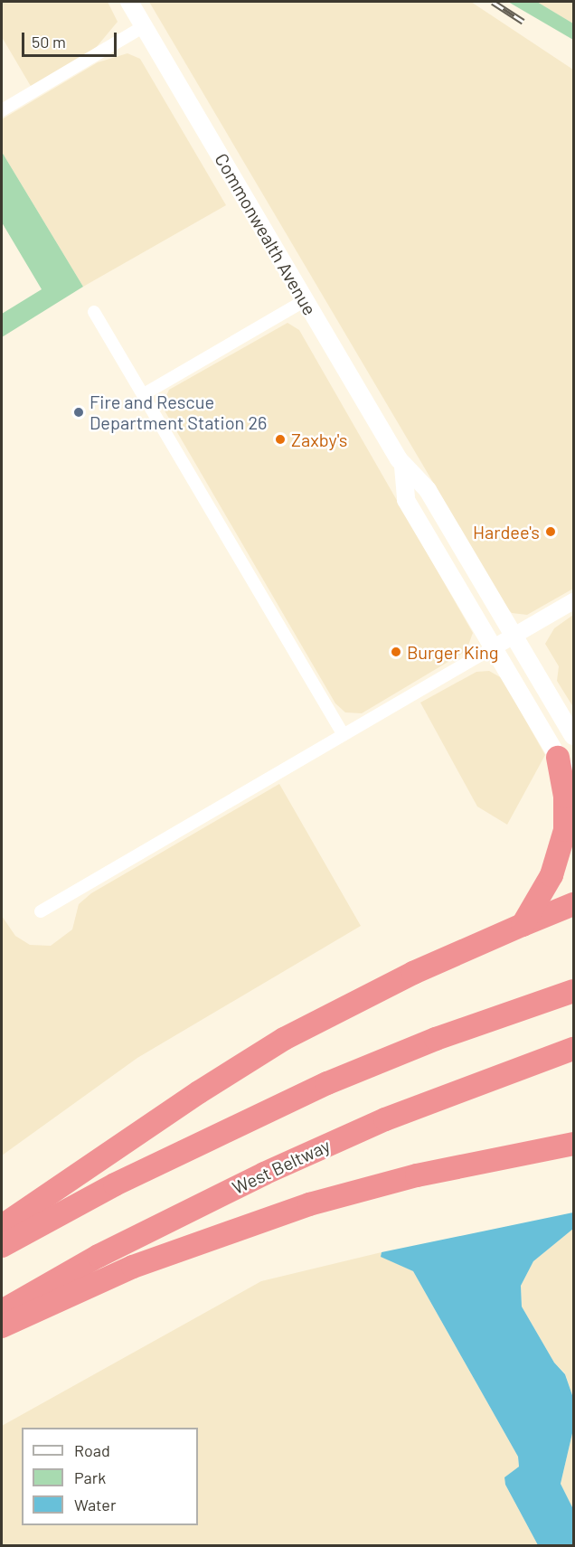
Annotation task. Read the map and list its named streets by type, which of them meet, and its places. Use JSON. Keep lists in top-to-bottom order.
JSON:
{
  "streets": {
    "highway": ["West Beltway"],
    "main road": ["Commonwealth Avenue"]
  },
  "places": [
    "Fire and Rescue Department Station 26",
    "Zaxby's",
    "Hardee's",
    "Burger King"
  ],
  "legend": ["Road", "Park", "Water"],
  "scale_bar": "50 m"
}
